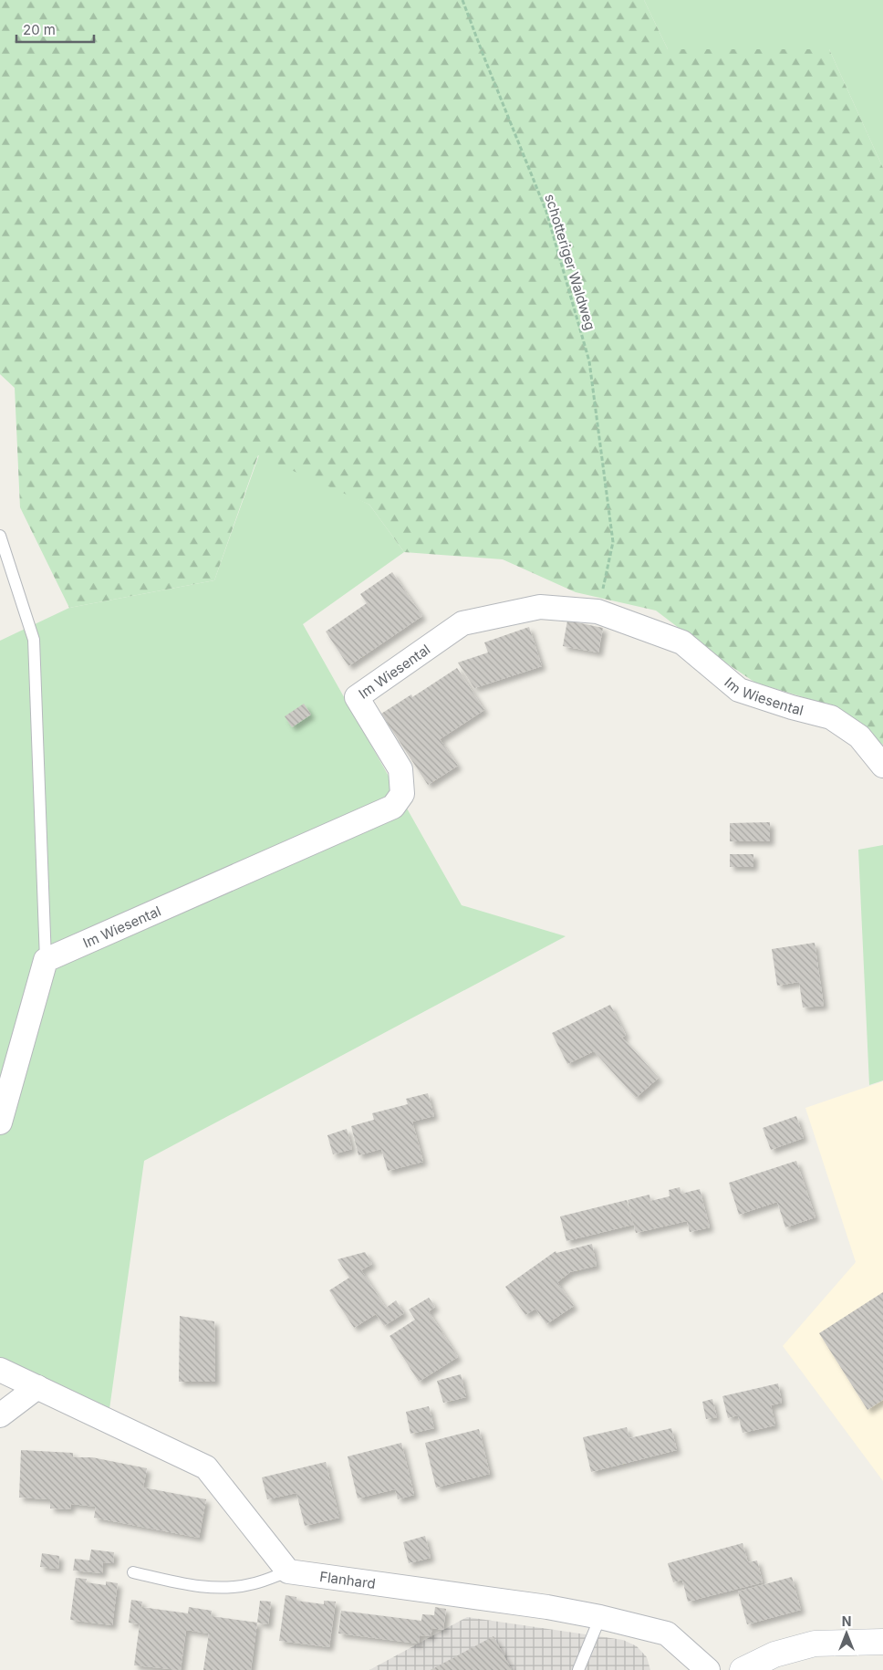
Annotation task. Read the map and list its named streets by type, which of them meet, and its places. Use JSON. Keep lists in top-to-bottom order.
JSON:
{
  "streets": {
    "street": ["Im Wiesental", "Flanhard"],
    "path": ["schotteriger Waldweg"]
  },
  "crossings": [
    ["schotteriger Waldweg", "Im Wiesental"]
  ],
  "scale_bar": "20 m",
  "north": "top"
}
